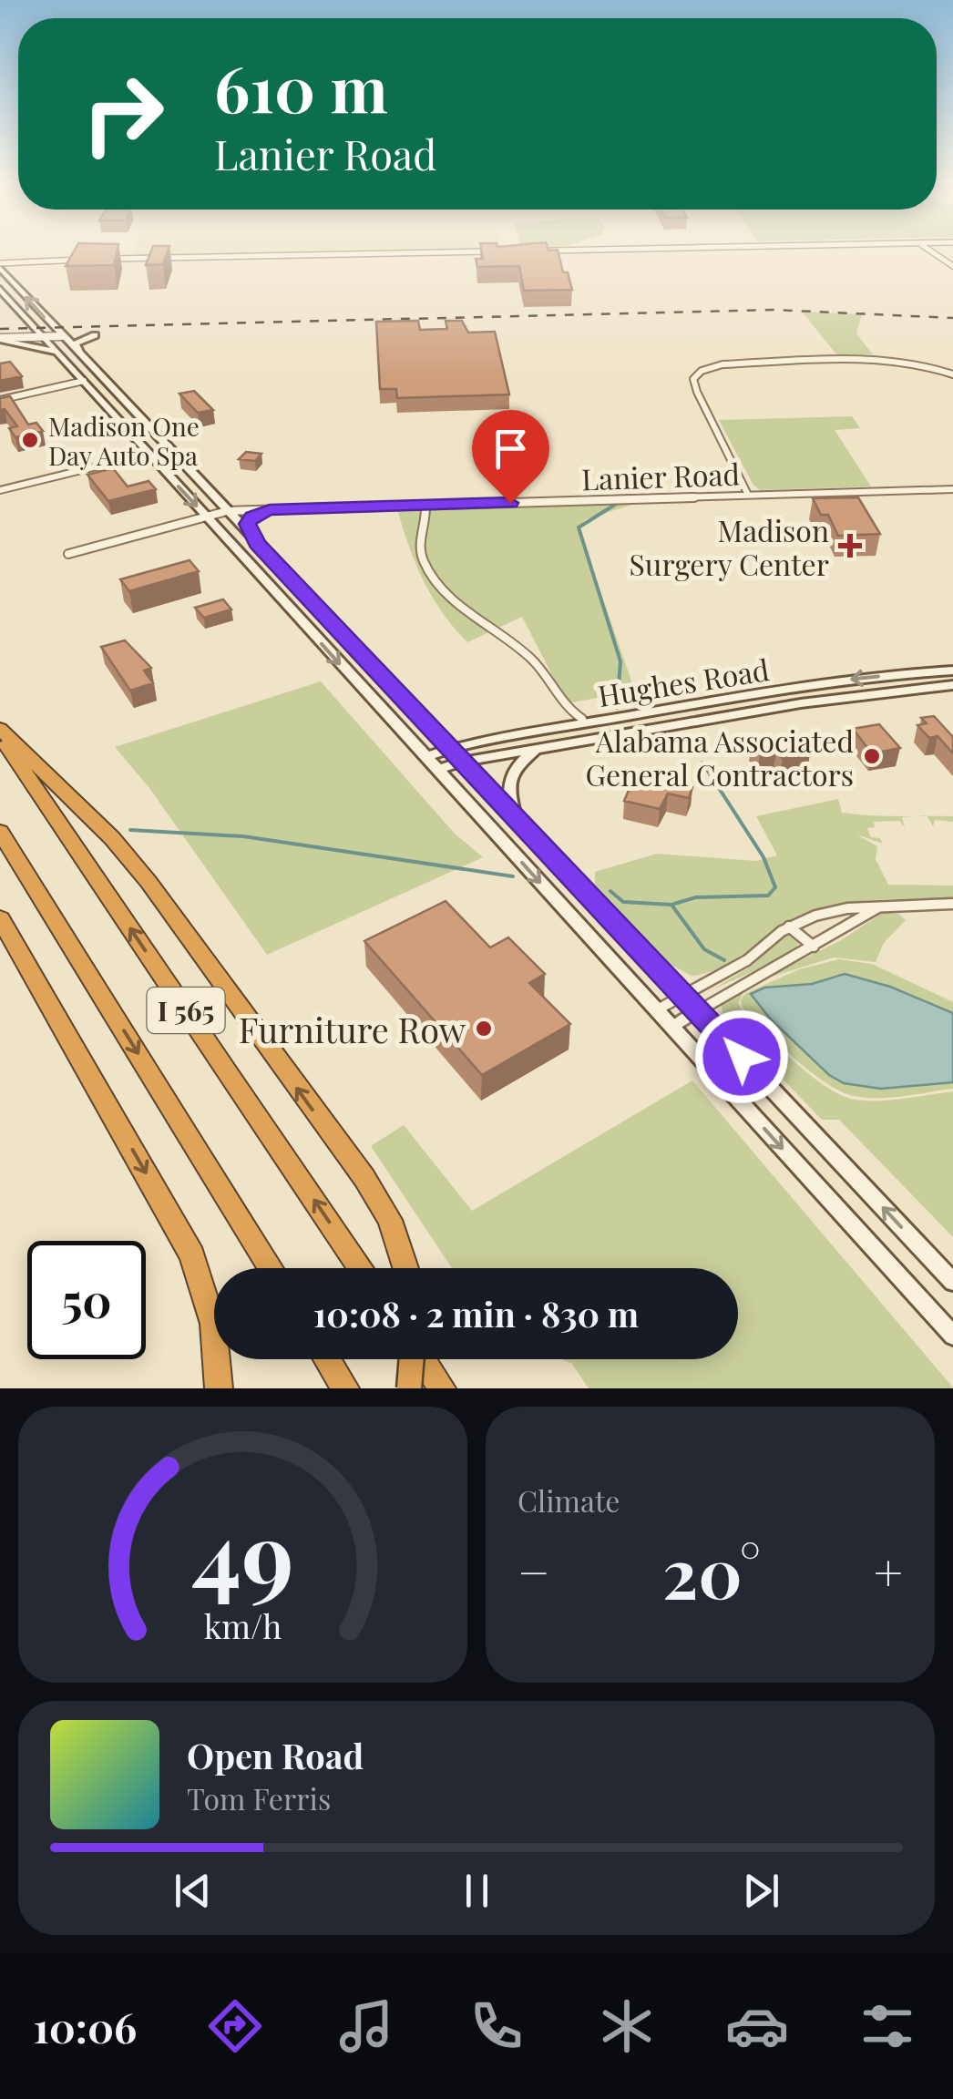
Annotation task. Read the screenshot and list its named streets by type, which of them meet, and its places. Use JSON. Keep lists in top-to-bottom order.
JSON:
{
  "streets": {
    "highway": ["I 565"],
    "main road": ["Hughes Road"],
    "street": ["Lanier Road"]
  },
  "places": {
    "other": ["Madison One Day Auto Spa", "Alabama Associated General Contractors", "Furniture Row"],
    "health": ["Madison Surgery Center"]
  },
  "page": {
    "turn": ["610 m", "Lanier Road"],
    "limit": "50",
    "trip": "10:08 · 2 min · 830 m",
    "tile": "Climate",
    "heat": ["−", "20°", "+"],
    "song": ["Open Road", "Tom Ferris"],
    "tabs": "10:06",
    "gauge": ["49", "km/h"]
  }
}
